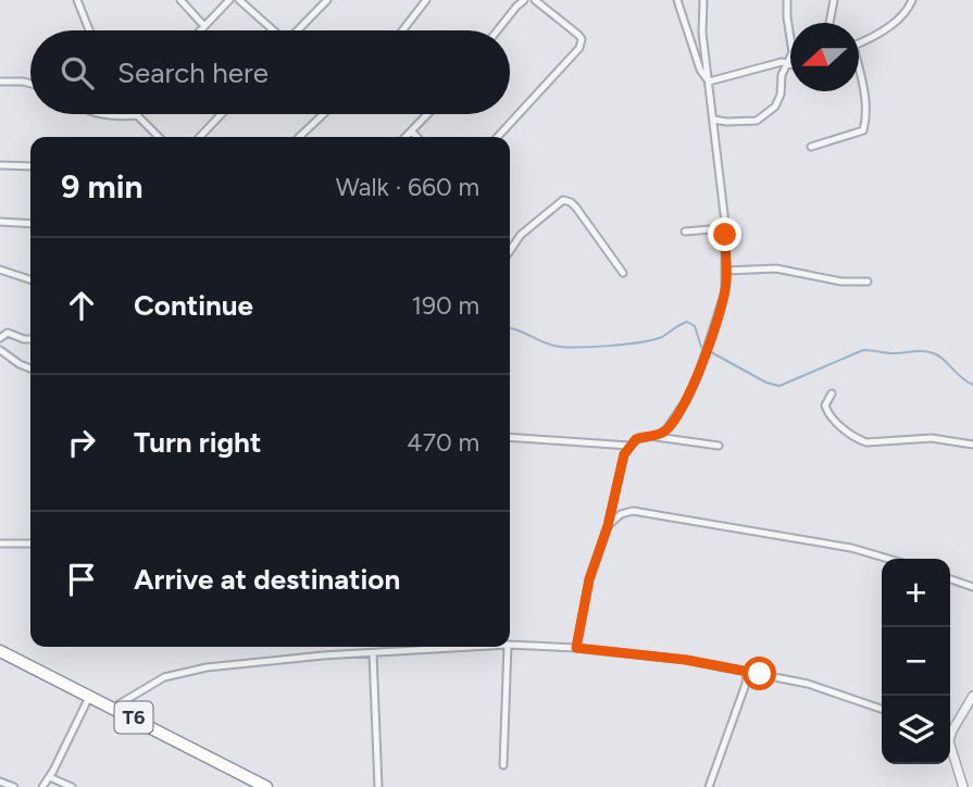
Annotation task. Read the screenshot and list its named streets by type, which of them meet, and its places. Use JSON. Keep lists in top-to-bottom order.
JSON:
{
  "streets": {
    "highway": ["T6"]
  },
  "north": "left",
  "page": {
    "search": "Search here",
    "heading": ["9 min", "Walk · 660 m"],
    "list": [
      ["Continue", "190 m"],
      ["Turn right", "470 m"],
      "Arrive at destination"
    ],
    "map_buttons": ["+", "−"]
  }
}
